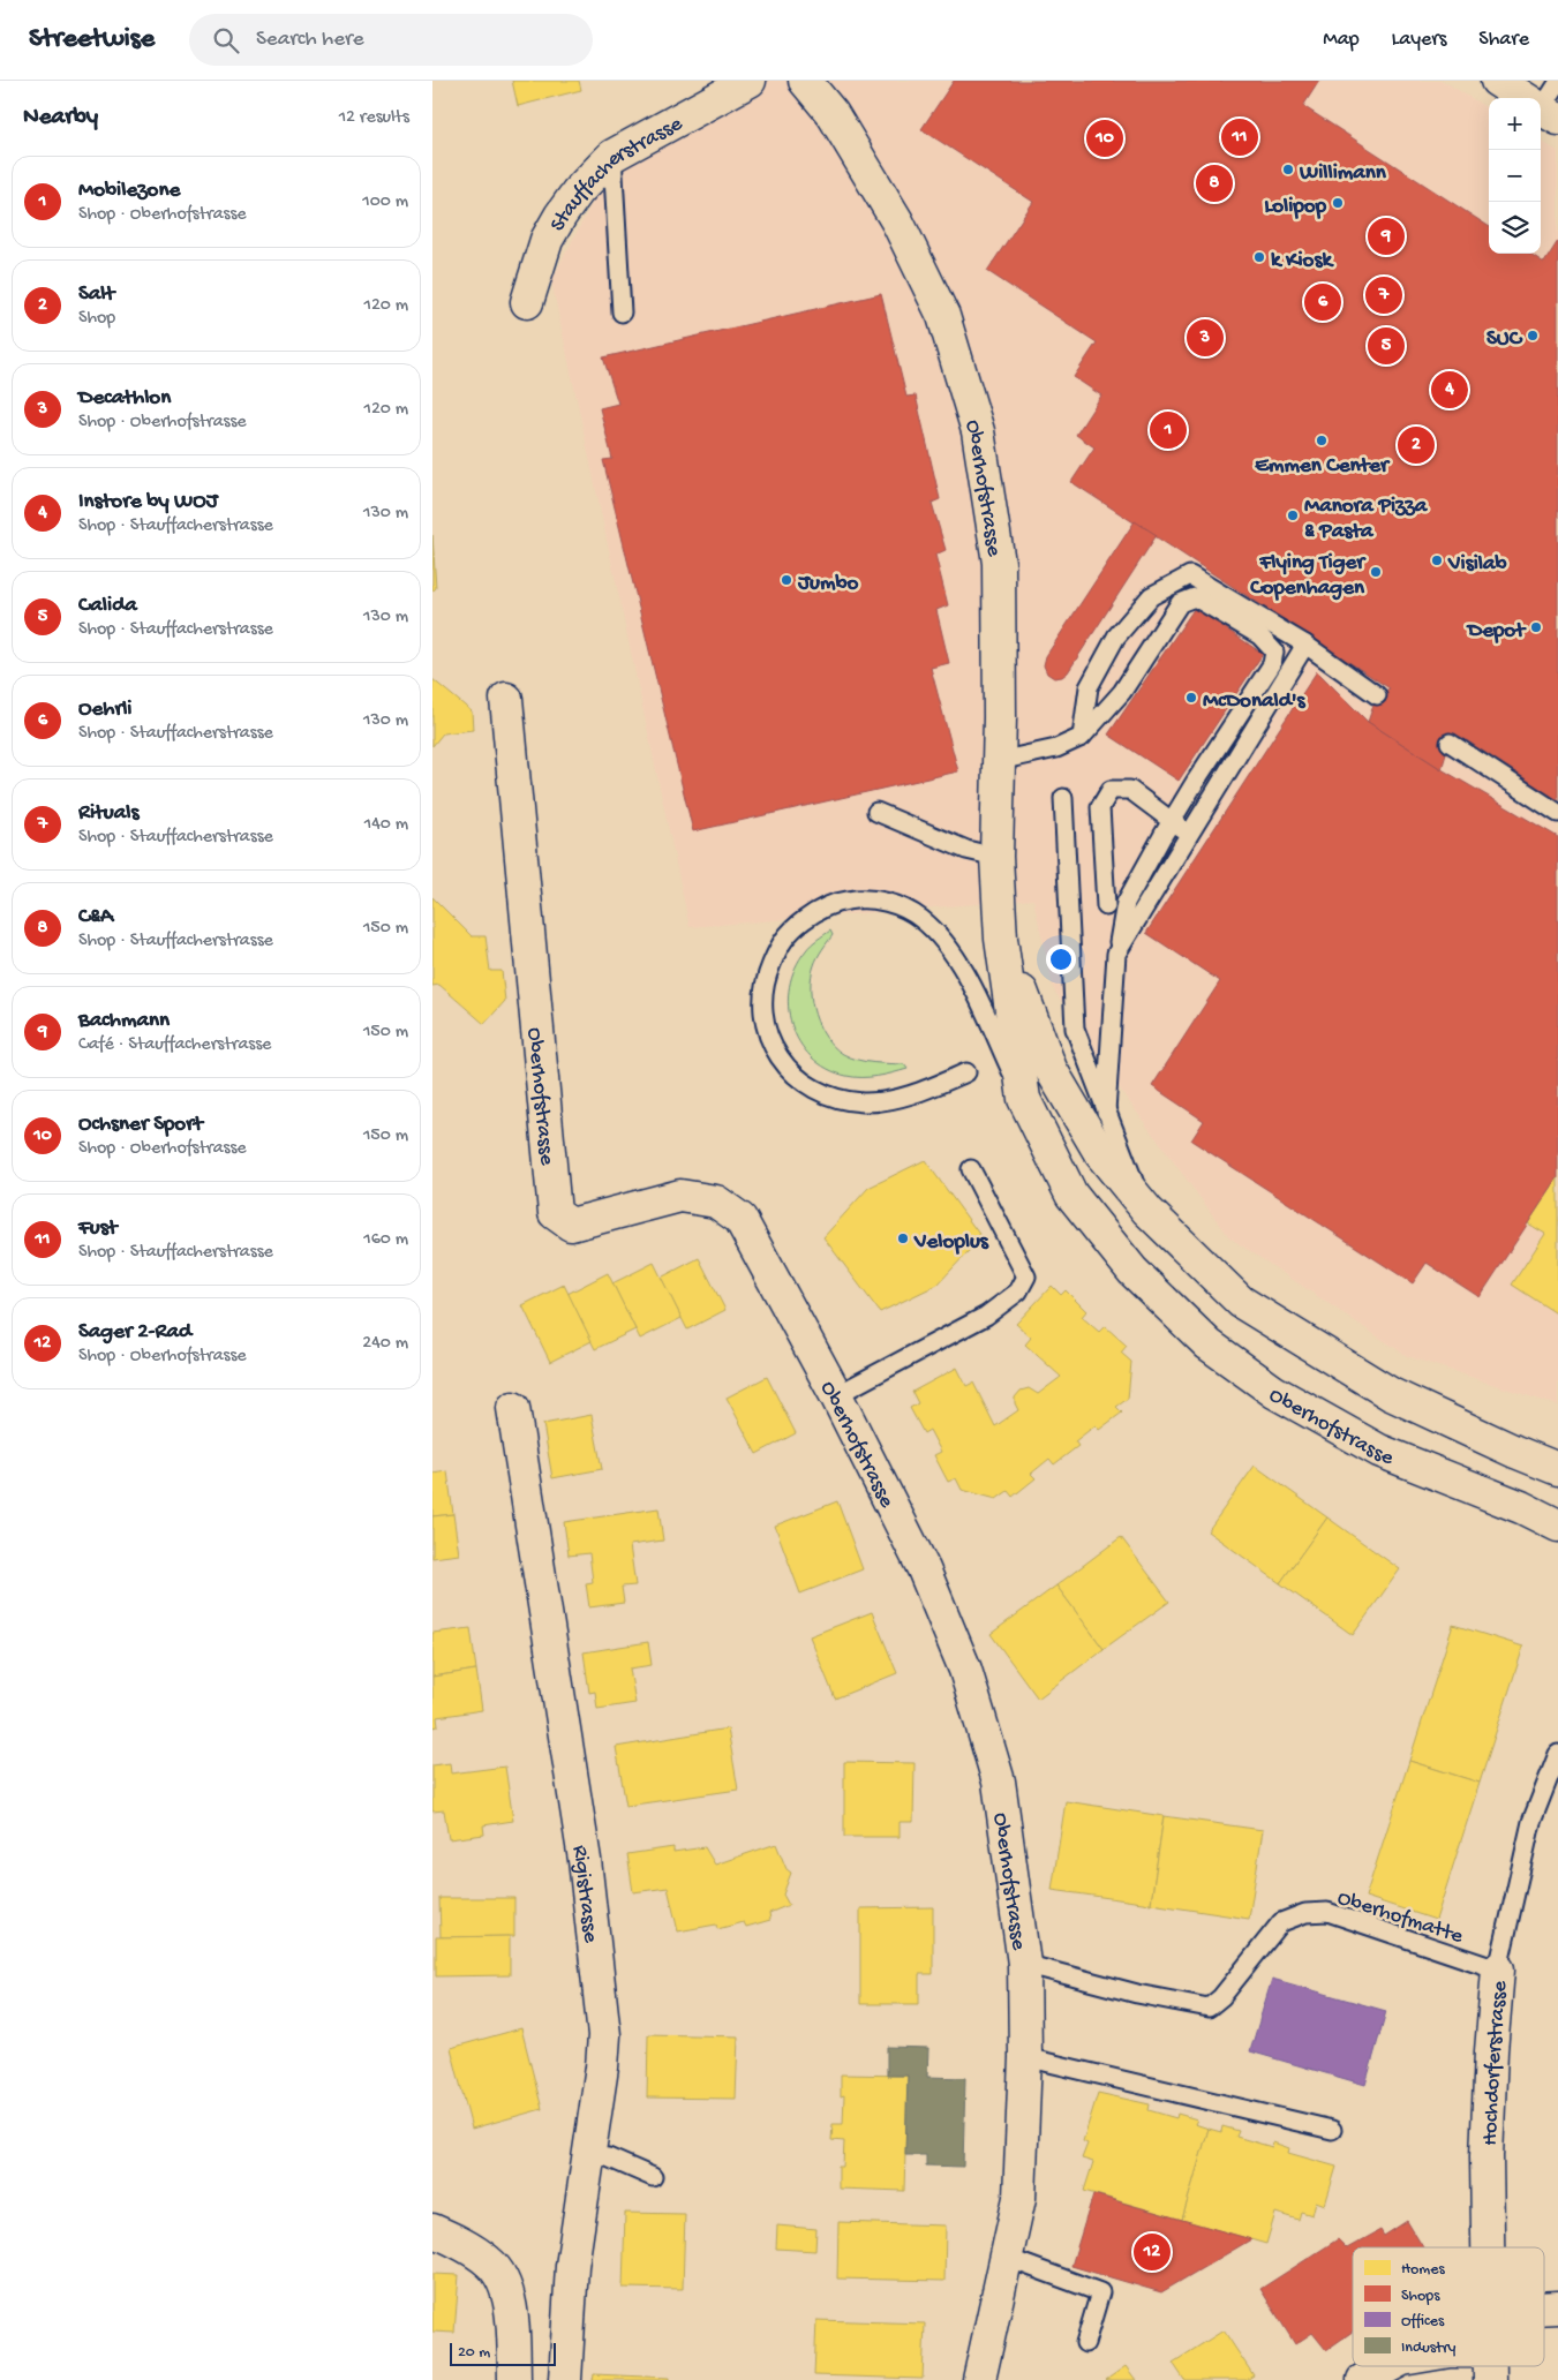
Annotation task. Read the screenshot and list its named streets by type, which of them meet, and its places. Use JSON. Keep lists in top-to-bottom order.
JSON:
{
  "streets": {
    "street": [
      "Stauffacherstrasse",
      "Oberhofstrasse",
      "Rigistrasse",
      "Hochdorferstrasse"
    ],
    "lane": ["Oberhofmatte"]
  },
  "crossings": [
    ["Oberhofstrasse", "Oberhofmatte"],
    ["Oberhofmatte", "Hochdorferstrasse"]
  ],
  "places": [
    "Willimann",
    "Lolipop",
    "k Kiosk",
    "SUC",
    "Emmen Center",
    "Manora Pizza & Pasta",
    "Visilab",
    "Flying Tiger Copenhagen",
    "Jumbo",
    "Depot",
    "McDonald's",
    "Veloplus"
  ],
  "legend": [
    "Homes",
    "Shops",
    "Offices",
    "Industry"
  ],
  "scale_bar": "20 m",
  "page": {
    "header": "Streetwise",
    "search": "Search here",
    "nav": ["Map", "Layers", "Share"],
    "heading": ["Nearby", "12 results"],
    "map_buttons": ["+", "−"],
    "pins": [
      "11",
      "10",
      "8",
      "9",
      "7",
      "6",
      "3",
      "5",
      "4",
      "1",
      "2",
      "12"
    ],
    "list": [
      {
        "mark": "1",
        "name": "Mobilezone",
        "note": "Shop · Oberhofstrasse",
        "value": "100 m"
      },
      {
        "mark": "2",
        "name": "Salt",
        "note": "Shop",
        "value": "120 m"
      },
      {
        "mark": "3",
        "name": "Decathlon",
        "note": "Shop · Oberhofstrasse",
        "value": "120 m"
      },
      {
        "mark": "4",
        "name": "Instore by WOJ",
        "note": "Shop · Stauffacherstrasse",
        "value": "130 m"
      },
      {
        "mark": "5",
        "name": "Calida",
        "note": "Shop · Stauffacherstrasse",
        "value": "130 m"
      },
      {
        "mark": "6",
        "name": "Oehrli",
        "note": "Shop · Stauffacherstrasse",
        "value": "130 m"
      },
      {
        "mark": "7",
        "name": "Rituals",
        "note": "Shop · Stauffacherstrasse",
        "value": "140 m"
      },
      {
        "mark": "8",
        "name": "C&A",
        "note": "Shop · Stauffacherstrasse",
        "value": "150 m"
      },
      {
        "mark": "9",
        "name": "Bachmann",
        "note": "Café · Stauffacherstrasse",
        "value": "150 m"
      },
      {
        "mark": "10",
        "name": "Ochsner Sport",
        "note": "Shop · Oberhofstrasse",
        "value": "150 m"
      },
      {
        "mark": "11",
        "name": "Fust",
        "note": "Shop · Stauffacherstrasse",
        "value": "160 m"
      },
      {
        "mark": "12",
        "name": "Sager 2-Rad",
        "note": "Shop · Oberhofstrasse",
        "value": "240 m"
      }
    ],
    "scale": "20 m"
  }
}
